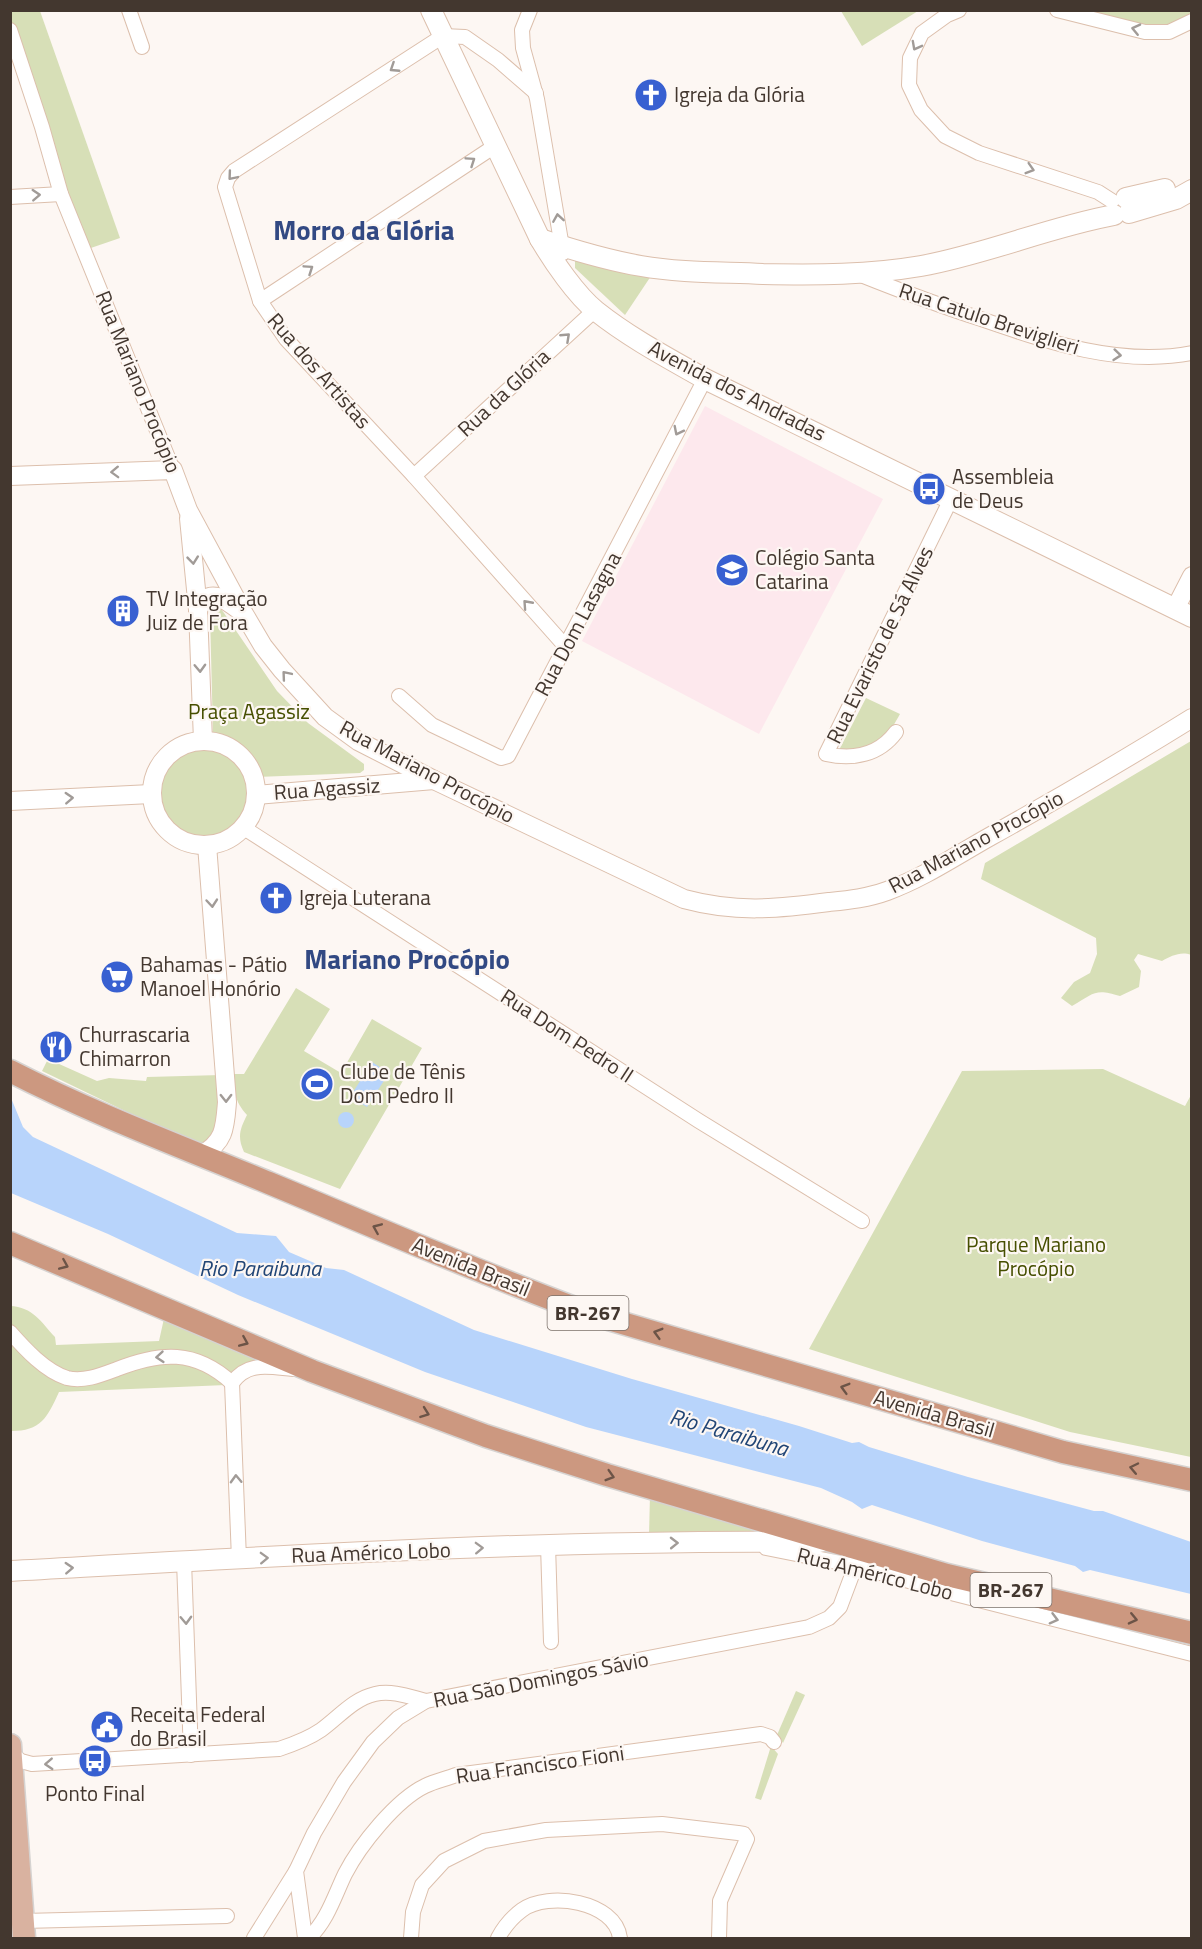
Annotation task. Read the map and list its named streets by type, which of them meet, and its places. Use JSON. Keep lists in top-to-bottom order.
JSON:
{
  "streets": {
    "highway": ["Avenida Brasil", "BR-267"],
    "main road": ["Avenida dos Andradas", "Rua Américo Lobo"],
    "street": [
      "Rua Catulo Breviglieri",
      "Rua dos Artistas",
      "Rua Mariano Procópio",
      "Rua da Glória",
      "Rua Dom Lasagna",
      "Rua Evaristo de Sá Alves",
      "Rua Agassiz",
      "Rua Dom Pedro II",
      "Rua São Domingos Sávio",
      "Rua Francisco Fioni"
    ]
  },
  "crossings": [
    ["Rua dos Artistas", "Avenida dos Andradas"],
    ["Rua dos Artistas", "Rua da Glória"],
    ["Rua dos Artistas", "Rua Dom Lasagna"],
    ["Rua Mariano Procópio", "Rua Agassiz"],
    ["Avenida dos Andradas", "Rua da Glória"],
    ["Avenida dos Andradas", "Rua Dom Lasagna"],
    ["Avenida dos Andradas", "Rua Evaristo de Sá Alves"],
    ["Rua Agassiz", "Rua Dom Pedro II"],
    ["BR-267", "Rua Américo Lobo"],
    ["BR-267", "Rua São Domingos Sávio"],
    ["Rua Américo Lobo", "Rua São Domingos Sávio"]
  ],
  "one_way": [
    "Rua Catulo Breviglieri",
    "Rua da Glória",
    "Rua Dom Lasagna",
    "Rua Américo Lobo"
  ],
  "districts": ["Morro da Glória", "Mariano Procópio"],
  "water": ["Rio Paraibuna"],
  "parks": ["Praça Agassiz", "Parque Mariano Procópio"],
  "places": {
    "church": ["Igreja da Glória", "Igreja Luterana"],
    "bus stop": ["Assembleia de Deus", "Ponto Final"],
    "school or university": ["Colégio Santa Catarina"],
    "building": ["TV Integração Juiz de Fora"],
    "supermarket": ["Bahamas - Pátio Manoel Honório"],
    "restaurant": ["Churrascaria Chimarron"],
    "sports": ["Clube de Tênis Dom Pedro II"],
    "public building": ["Receita Federal do Brasil"]
  }
}
